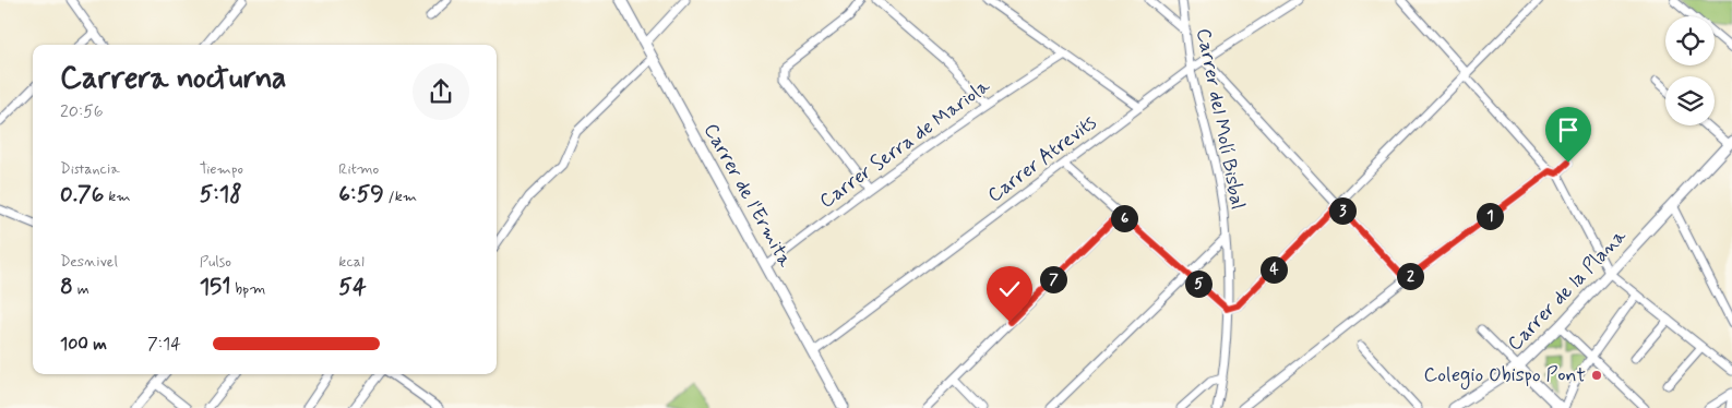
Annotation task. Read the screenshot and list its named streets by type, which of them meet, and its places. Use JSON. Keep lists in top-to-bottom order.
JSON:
{
  "streets": {
    "street": [
      "Carrer del Molí Bisbal",
      "Carrer Serra de Mariola",
      "Carrer Atrevits",
      "Carrer de l'Ermita",
      "Carrer de la Plana"
    ]
  },
  "crossings": [
    ["Carrer del Molí Bisbal", "Carrer Atrevits"],
    ["Carrer Serra de Mariola", "Carrer de l'Ermita"],
    ["Carrer Atrevits", "Carrer de l'Ermita"]
  ],
  "places": ["Colegio Obispo Pont"],
  "page": {
    "heading": ["Carrera nocturna", "20:56"],
    "stats": [
      ["Distancia", "0.76 km"],
      ["Tiempo", "5:18"],
      ["Ritmo", "6:59 /km"],
      ["Desnivel", "8 m"],
      ["Pulso", "151 bpm"],
      ["kcal", "54"]
    ],
    "pins": [
      "3",
      "1",
      "6",
      "4",
      "2",
      "7",
      "5"
    ],
    "list": [
      {
        "name": "100 m",
        "note": "7:14"
      }
    ]
  }
}
